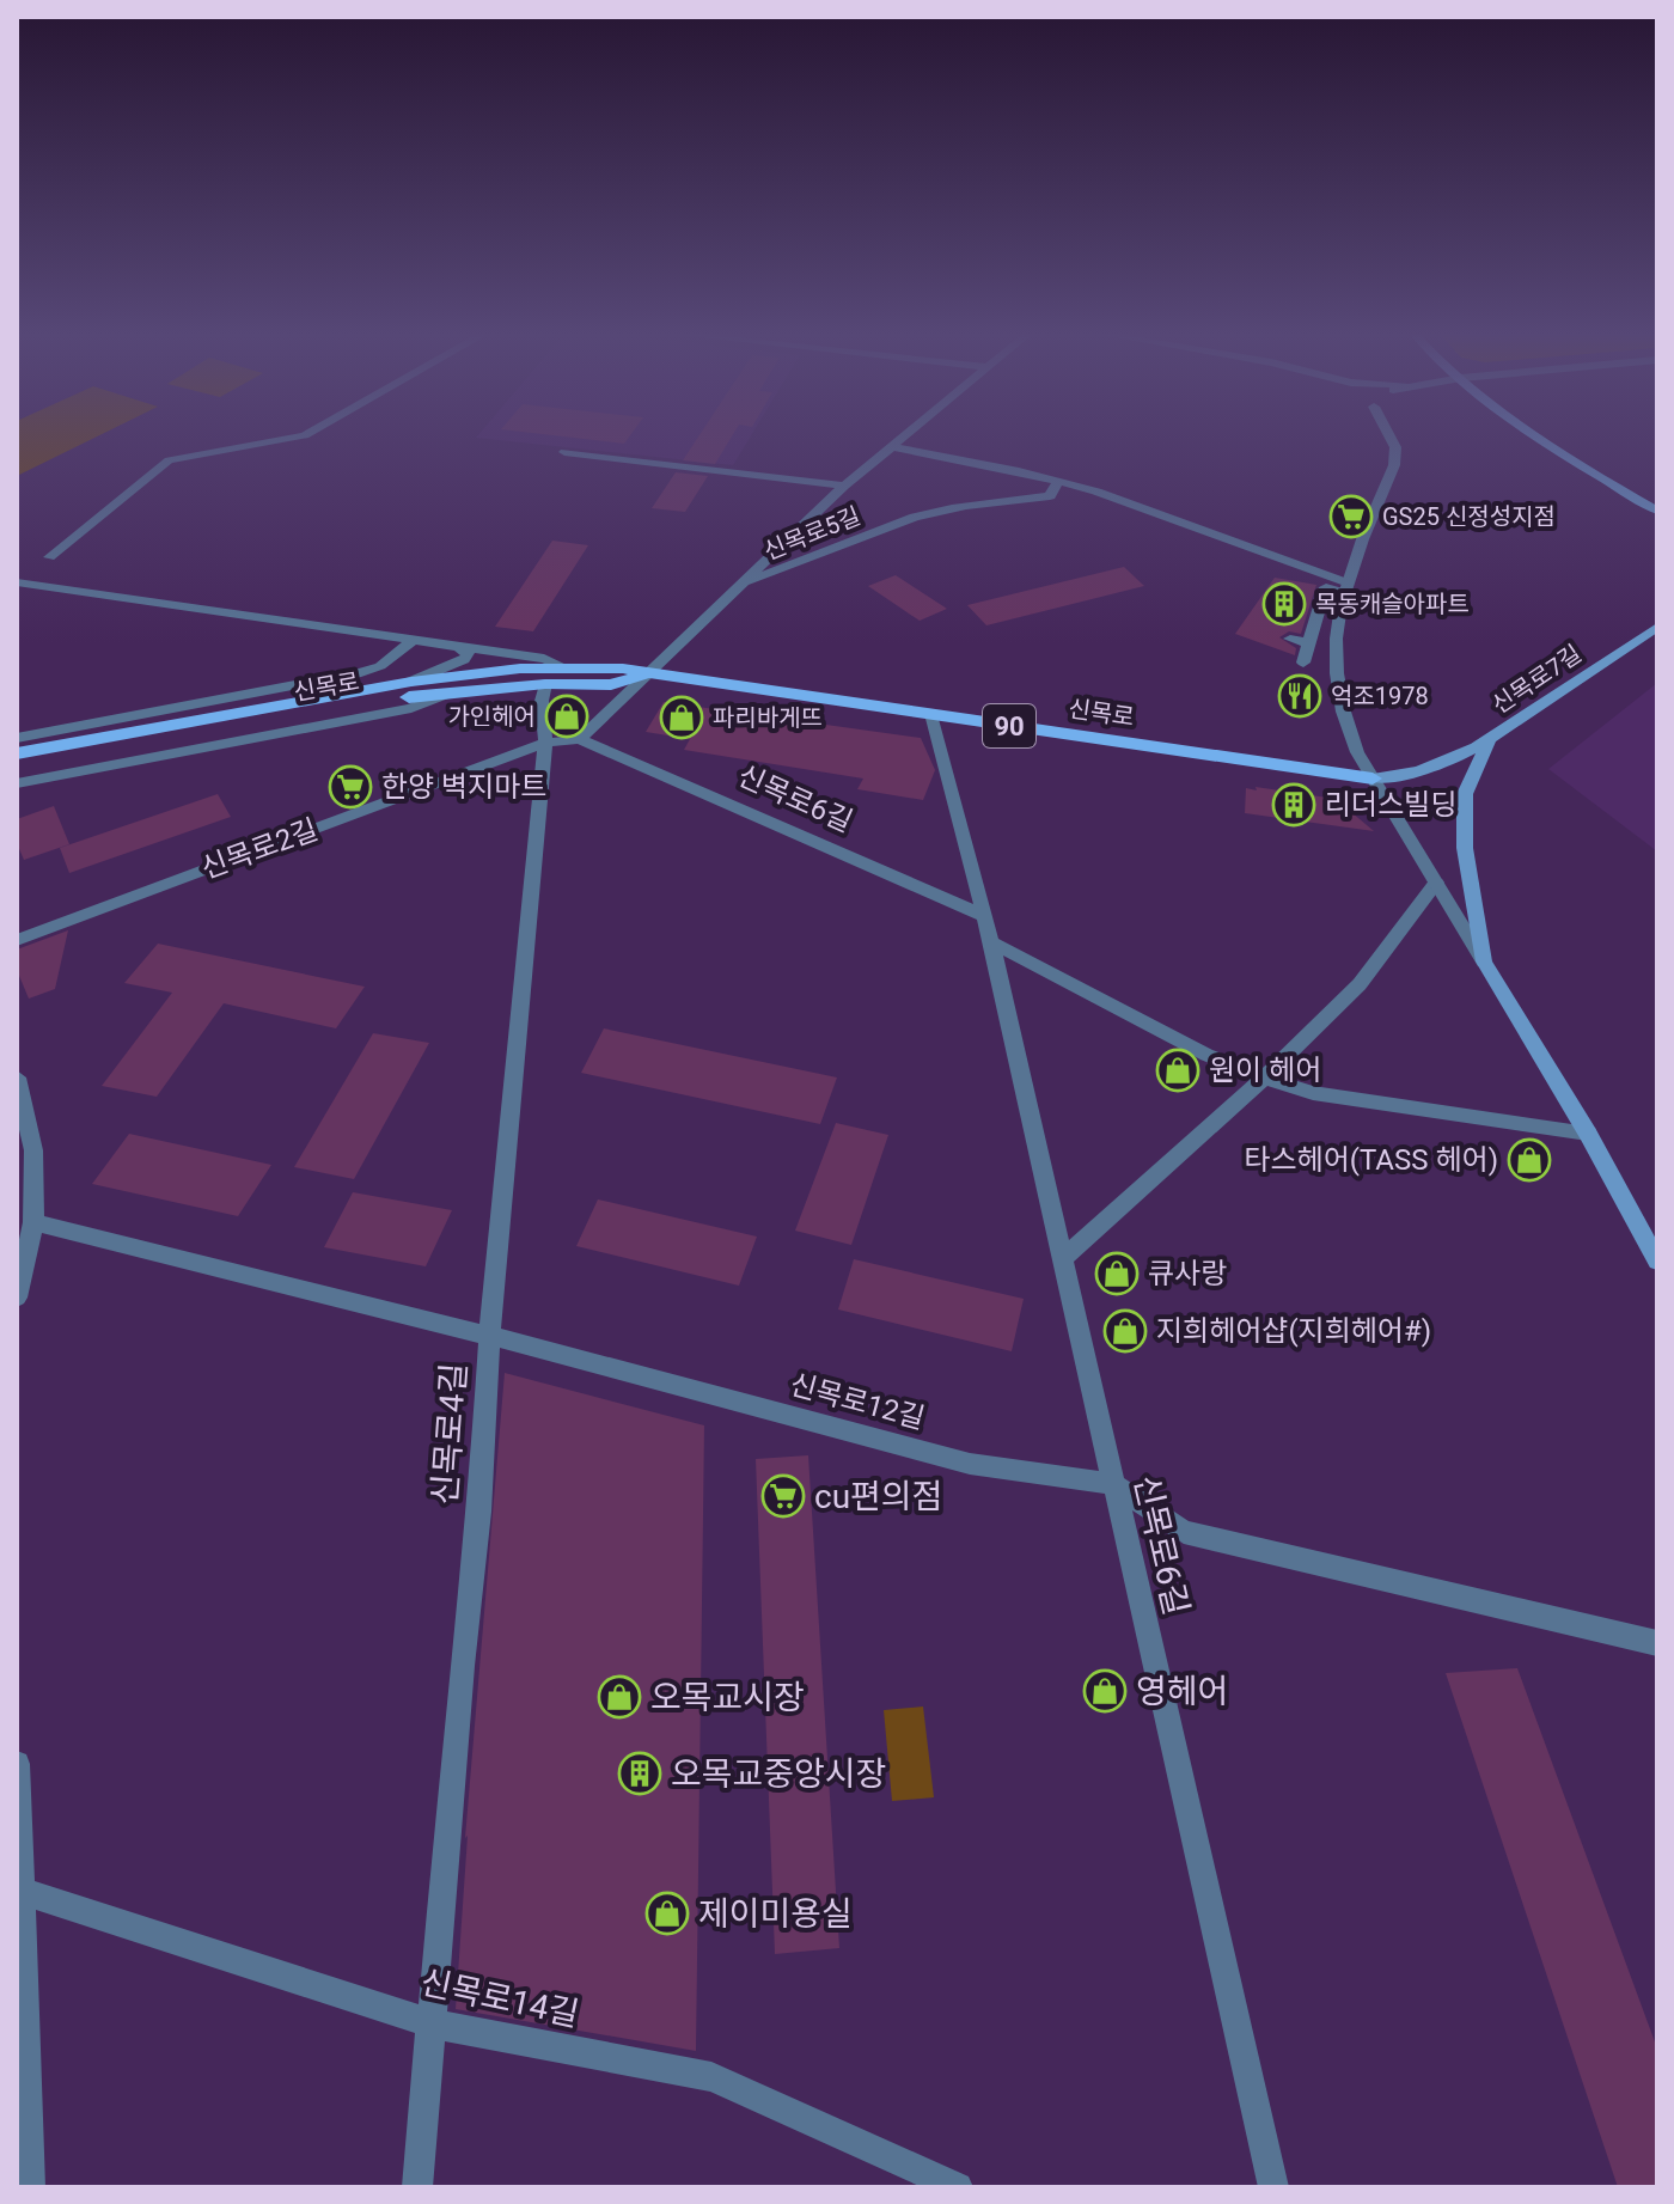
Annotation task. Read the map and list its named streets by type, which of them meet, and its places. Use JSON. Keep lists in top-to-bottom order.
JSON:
{
  "streets": {
    "main road": ["신목로7길", "신목로", "90"],
    "street": [
      "신목로5길",
      "신목로6길",
      "신목로2길",
      "신목로12길",
      "신목로4길",
      "신목로14길"
    ]
  },
  "crossings": [
    ["신목로5길", "신목로"],
    ["신목로", "신목로6길"],
    ["신목로", "신목로4길"],
    ["신목로6길", "신목로2길"],
    ["신목로6길", "신목로12길"],
    ["신목로2길", "신목로4길"],
    ["신목로12길", "신목로4길"],
    ["신목로4길", "신목로14길"]
  ],
  "places": {
    "supermarket": ["GS25 신정성지점", "한양 벽지마트", "cu편의점"],
    "building": ["목동캐슬아파트", "리더스빌딩", "오목교중앙시장"],
    "restaurant": ["억조1978"],
    "shop": [
      "가인헤어",
      "파리바게뜨",
      "원이 헤어",
      "타스헤어(TASS 헤어)",
      "큐사랑",
      "지희헤어샵(지희헤어#)",
      "영헤어",
      "오목교시장",
      "제이미용실"
    ]
  }
}
